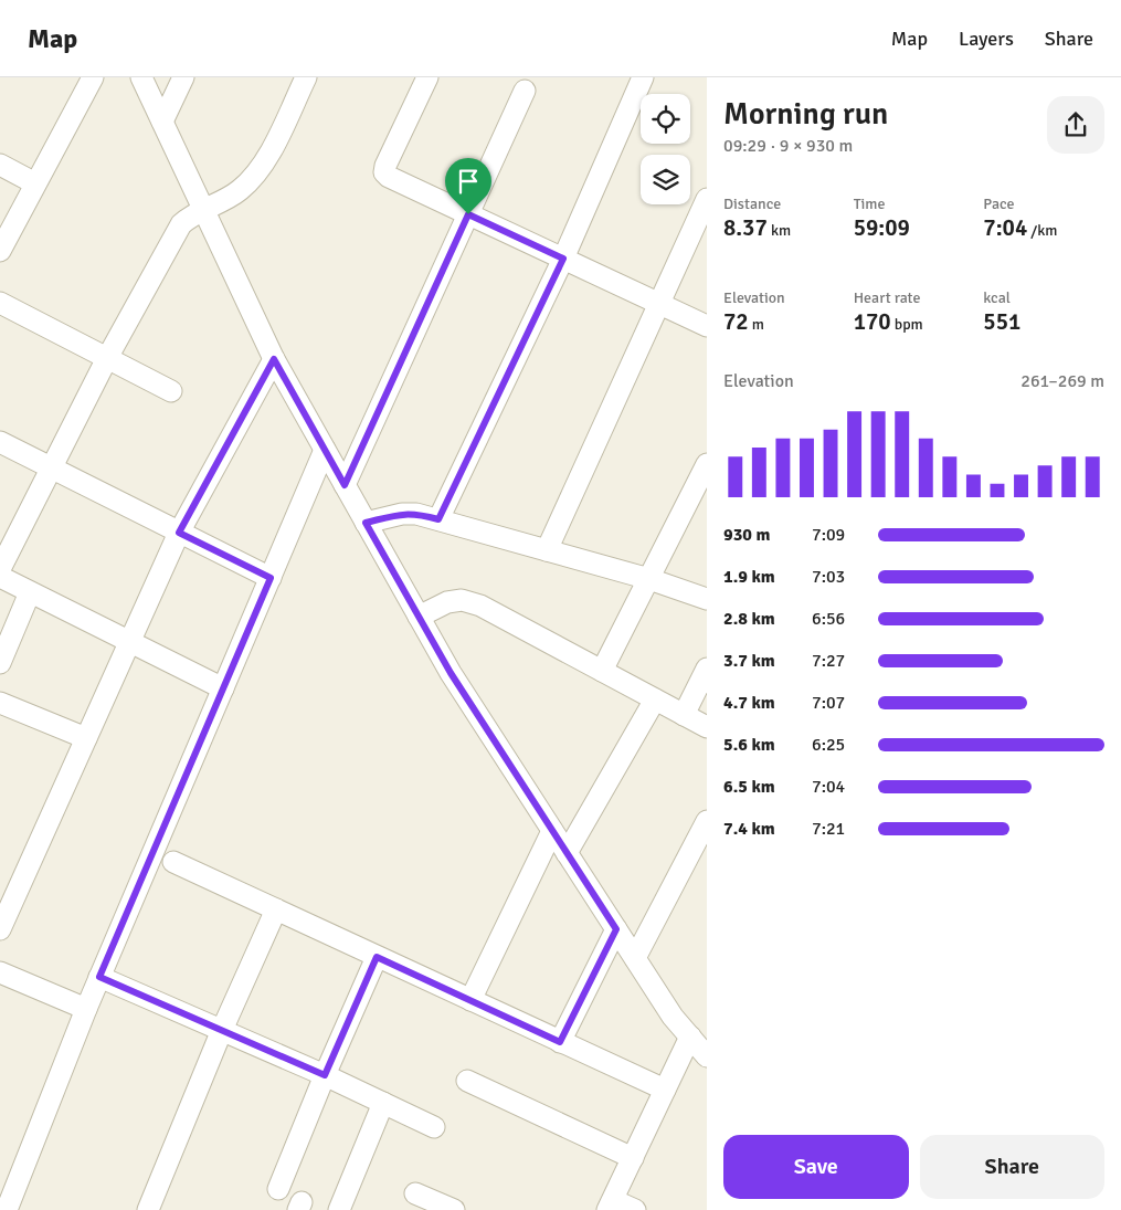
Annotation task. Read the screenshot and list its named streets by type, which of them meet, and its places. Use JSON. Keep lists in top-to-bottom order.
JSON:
{
  "page": {
    "header": "Map",
    "nav": ["Map", "Layers", "Share"],
    "heading": ["Morning run", "09:29 · 9 × 930 m"],
    "stats": [
      ["Distance", "8.37 km"],
      ["Time", "59:09"],
      ["Pace", "7:04 /km"],
      ["Elevation", "72 m"],
      ["Heart rate", "170 bpm"],
      ["kcal", "551"]
    ],
    "chart": ["Elevation", "261–269 m"],
    "list": [
      {
        "name": "930 m",
        "note": "7:09"
      },
      {
        "name": "1.9 km",
        "note": "7:03"
      },
      {
        "name": "2.8 km",
        "note": "6:56"
      },
      {
        "name": "3.7 km",
        "note": "7:27"
      },
      {
        "name": "4.7 km",
        "note": "7:07"
      },
      {
        "name": "5.6 km",
        "note": "6:25"
      },
      {
        "name": "6.5 km",
        "note": "7:04"
      },
      {
        "name": "7.4 km",
        "note": "7:21"
      }
    ],
    "buttons": ["Save", "Share"]
  }
}
